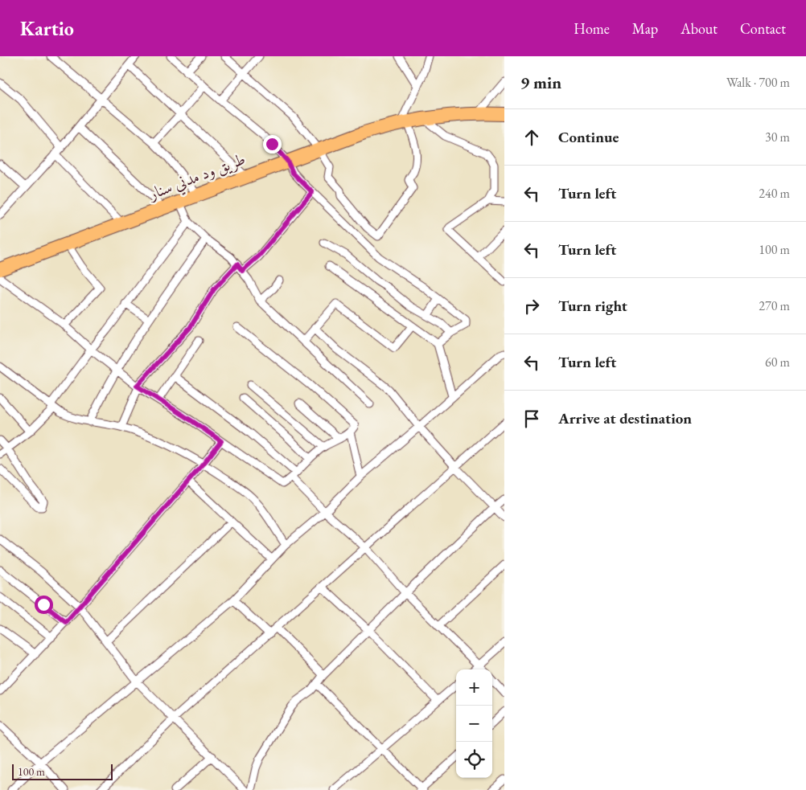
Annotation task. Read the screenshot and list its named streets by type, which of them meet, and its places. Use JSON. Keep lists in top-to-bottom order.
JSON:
{
  "streets": {
    "highway": ["طريق ود مدني سنار"]
  },
  "scale_bar": "100 m",
  "page": {
    "header": "Kartio",
    "nav": [
      "Home",
      "Map",
      "About",
      "Contact"
    ],
    "heading": ["9 min", "Walk · 700 m"],
    "list": [
      ["Continue", "30 m"],
      ["Turn left", "240 m"],
      ["Turn left", "100 m"],
      ["Turn right", "270 m"],
      ["Turn left", "60 m"],
      "Arrive at destination"
    ],
    "map_buttons": ["+", "−"],
    "scale": "100 m"
  }
}
